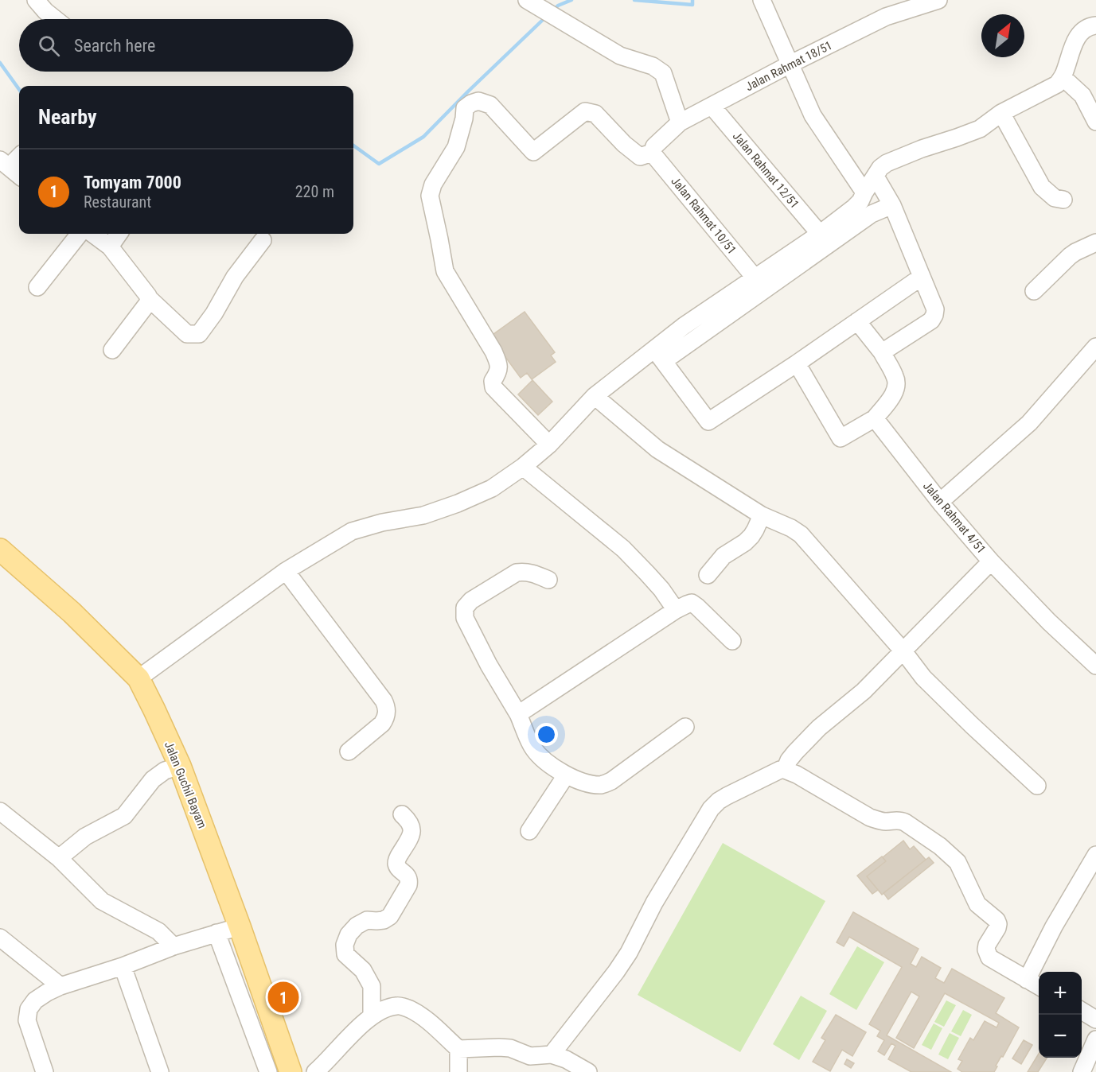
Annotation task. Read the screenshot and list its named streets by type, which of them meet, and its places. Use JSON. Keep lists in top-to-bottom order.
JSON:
{
  "streets": {
    "main road": ["Jalan Guchil Bayam"],
    "street": [
      "Jalan Rahmat 18/51",
      "Jalan Rahmat 12/51",
      "Jalan Rahmat 10/51",
      "Jalan Rahmat 4/51"
    ]
  },
  "crossings": [
    ["Jalan Rahmat 18/51", "Jalan Rahmat 12/51"],
    ["Jalan Rahmat 18/51", "Jalan Rahmat 10/51"]
  ],
  "north": "top right",
  "page": {
    "search": "Search here",
    "heading": "Nearby",
    "list": [
      {
        "mark": "1",
        "name": "Tomyam 7000",
        "note": "Restaurant",
        "value": "220 m"
      }
    ],
    "map_buttons": ["+", "−"],
    "pins": "1"
  }
}
